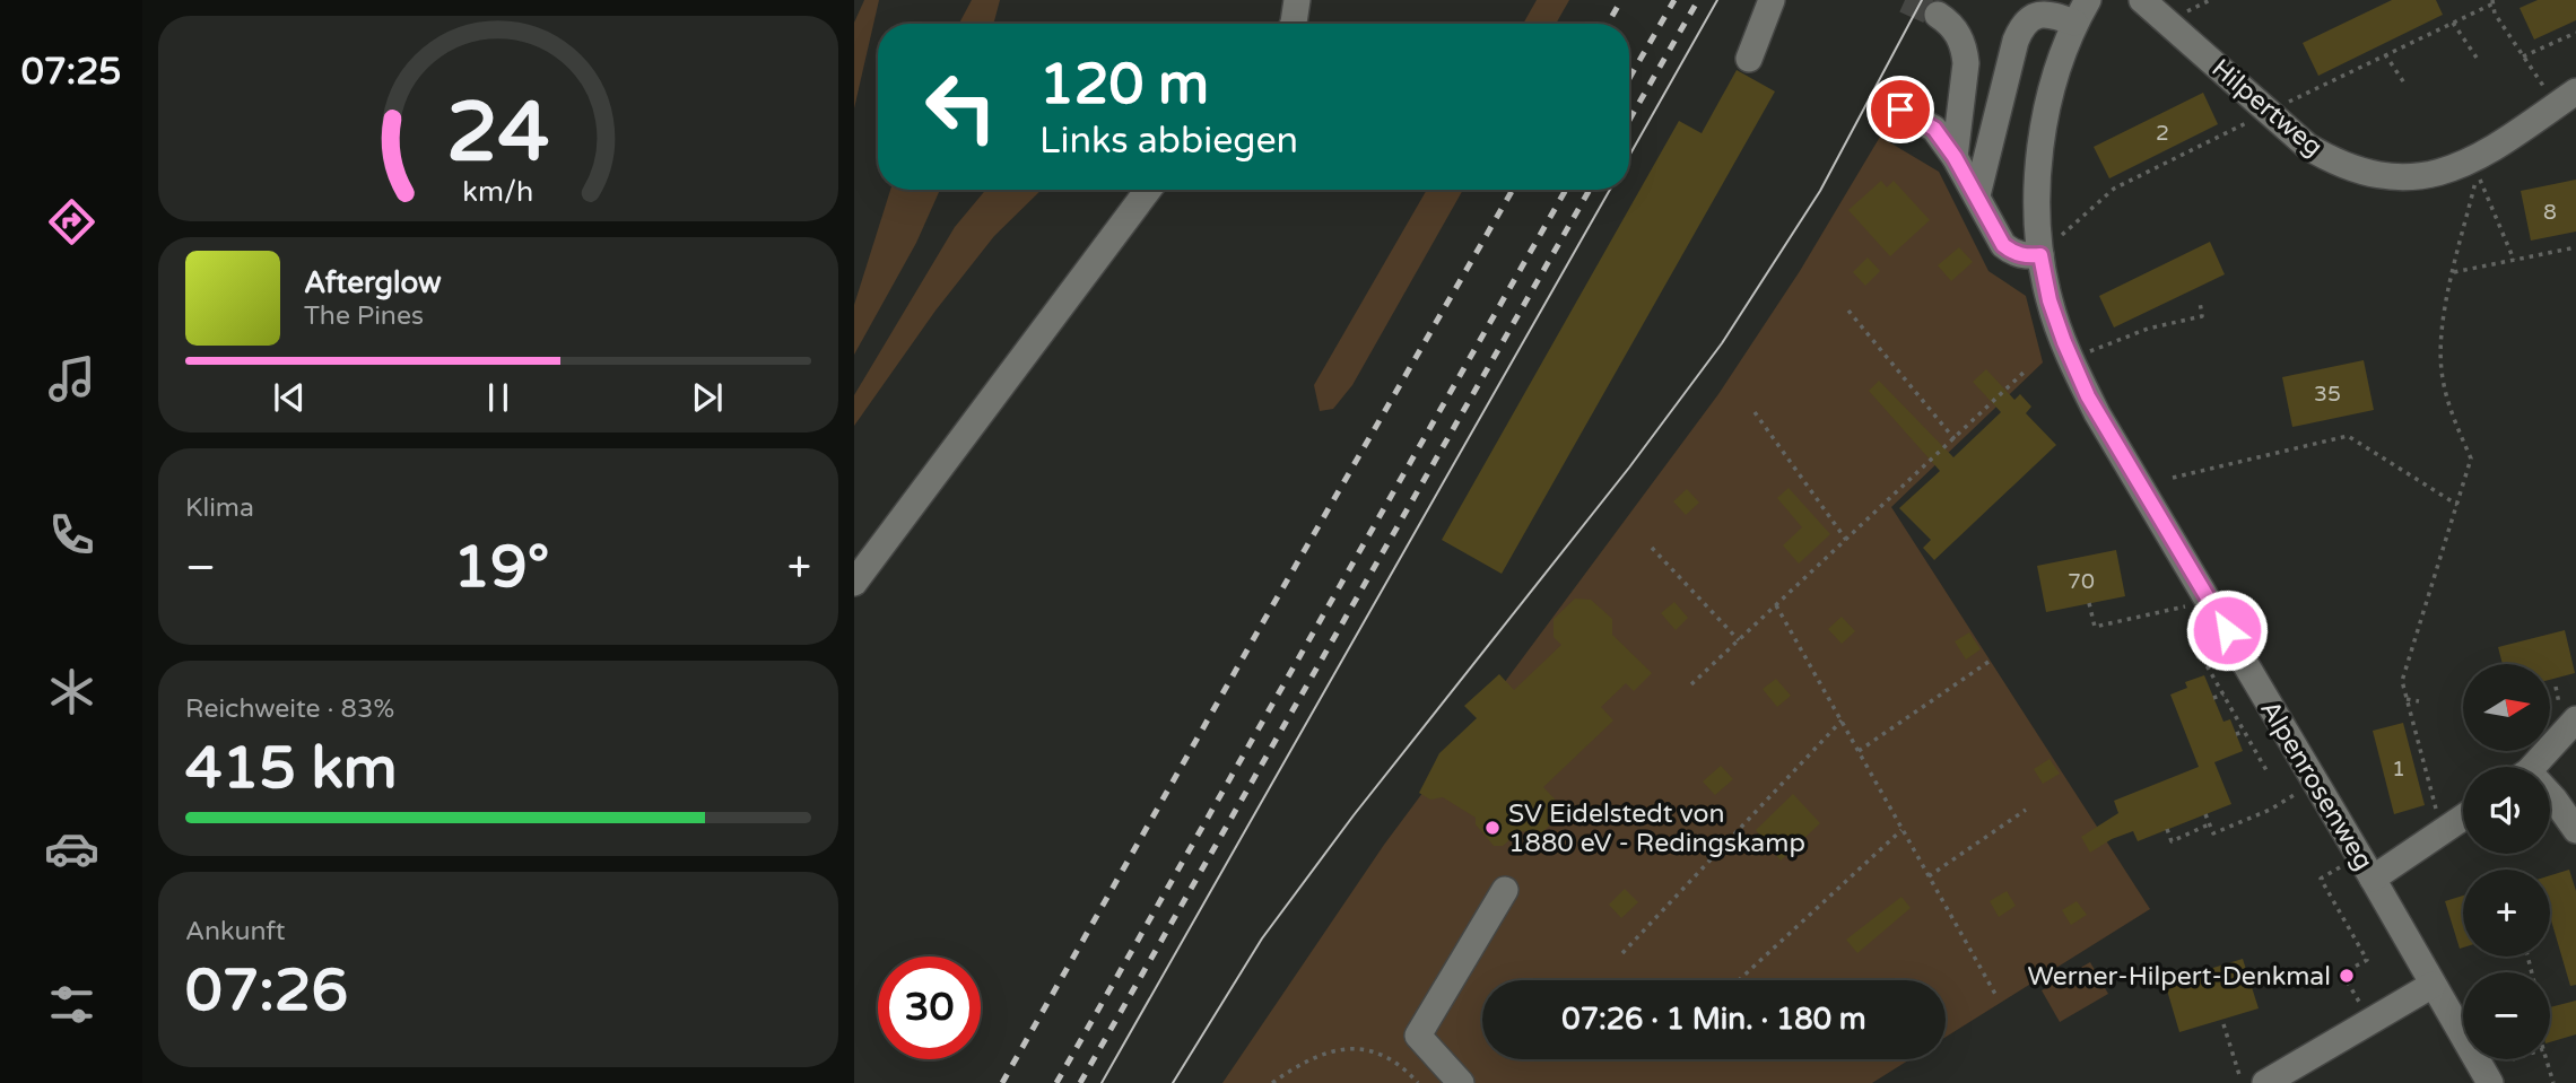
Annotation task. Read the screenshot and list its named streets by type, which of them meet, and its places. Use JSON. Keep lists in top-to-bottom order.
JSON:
{
  "streets": {
    "street": ["Hilpertweg", "Alpenrosenweg"]
  },
  "places": ["SV Eidelstedt von 1880 eV - Redingskamp", "Werner-Hilpert-Denkmal"],
  "house_numbers": [
    "2",
    "8",
    "35",
    "70",
    "1"
  ],
  "north": "right",
  "page": {
    "tabs": "07:25",
    "turn": ["120 m", "Links abbiegen"],
    "song": ["Afterglow", "The Pines"],
    "tile": [
      "Klima",
      ["Reichweite · 83%", "415 km"],
      ["Ankunft", "07:26"]
    ],
    "heat": ["−", "19°", "+"],
    "map_buttons": ["+", "−"],
    "limit": "30",
    "trip": "07:26 · 1 Min. · 180 m",
    "gauge": ["24", "km/h"]
  }
}
